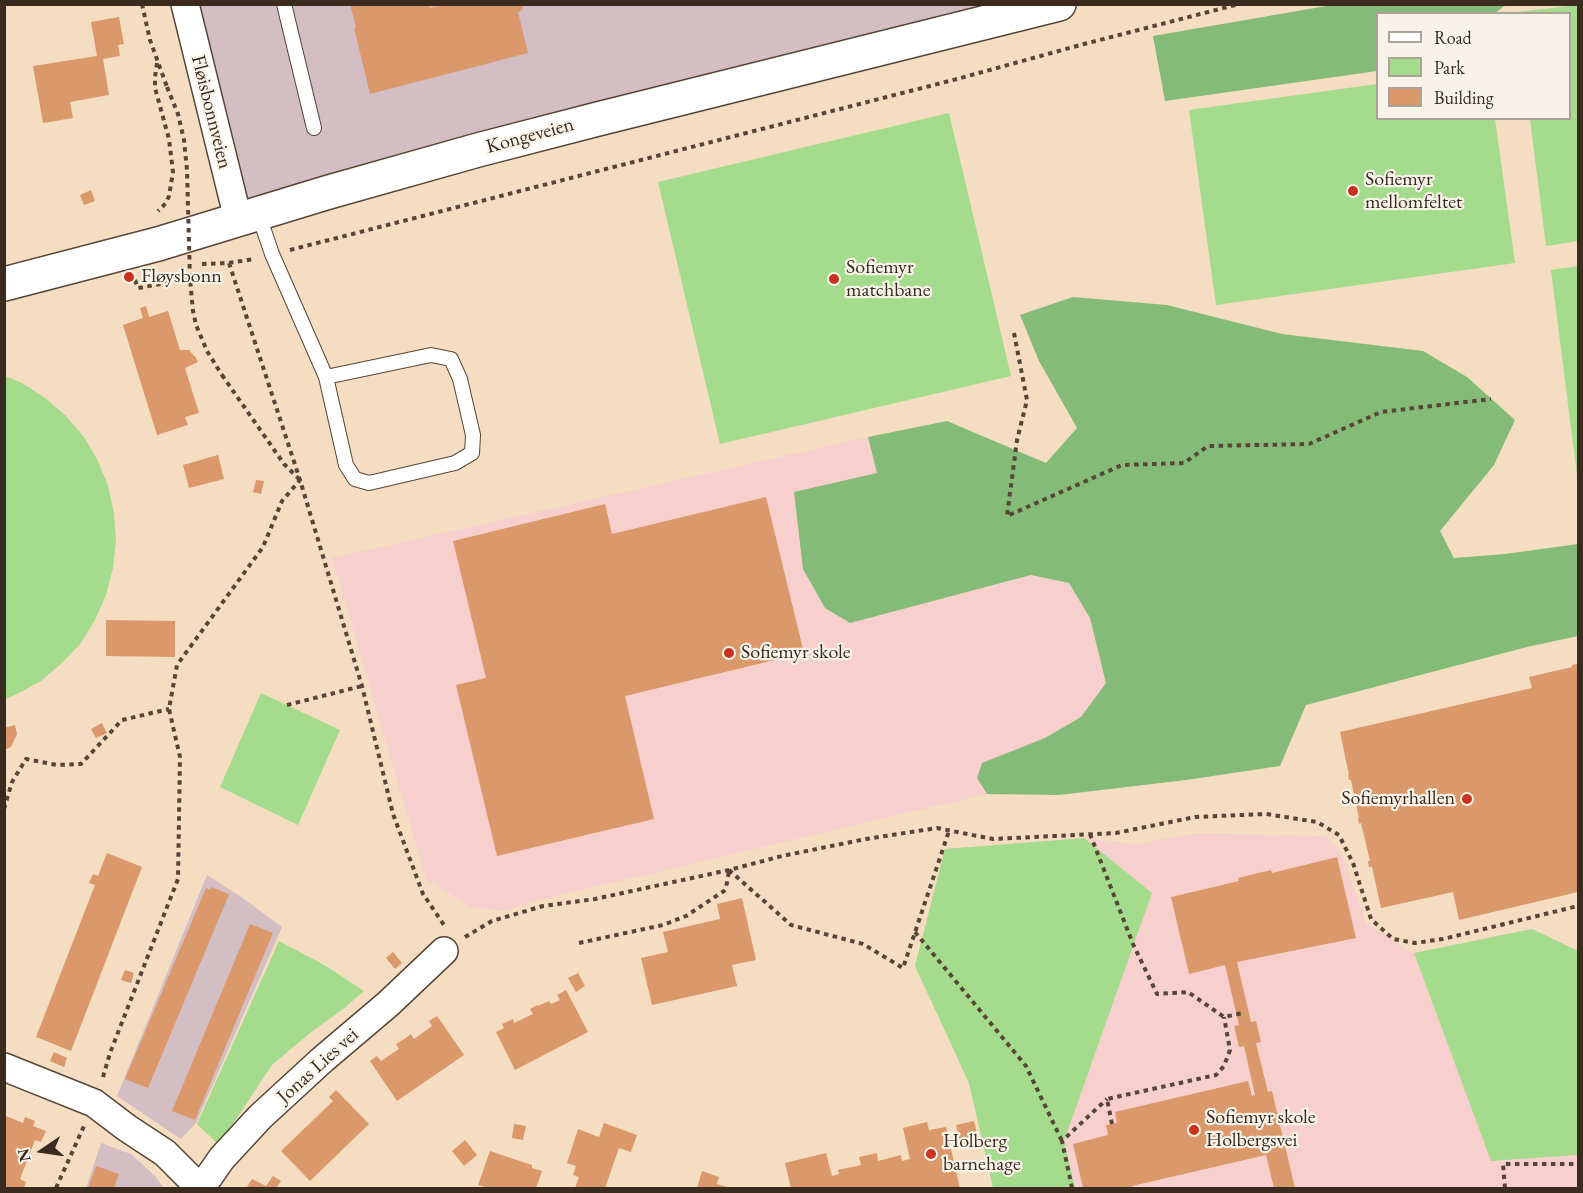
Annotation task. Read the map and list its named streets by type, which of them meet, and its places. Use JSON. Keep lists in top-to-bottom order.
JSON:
{
  "streets": {
    "main road": ["Kongeveien"],
    "street": ["Fløisbonnveien", "Jonas Lies vei"]
  },
  "crossings": [
    ["Fløisbonnveien", "Kongeveien"]
  ],
  "places": [
    "Sofiemyr mellomfeltet",
    "Fløysbonn",
    "Sofiemyr matchbane",
    "Sofiemyr skole",
    "Sofiemyrhallen",
    "Sofiemyr skole Holbergsvei",
    "Holberg barnehage"
  ],
  "legend": ["Road", "Park", "Building"],
  "north": "left"
}
